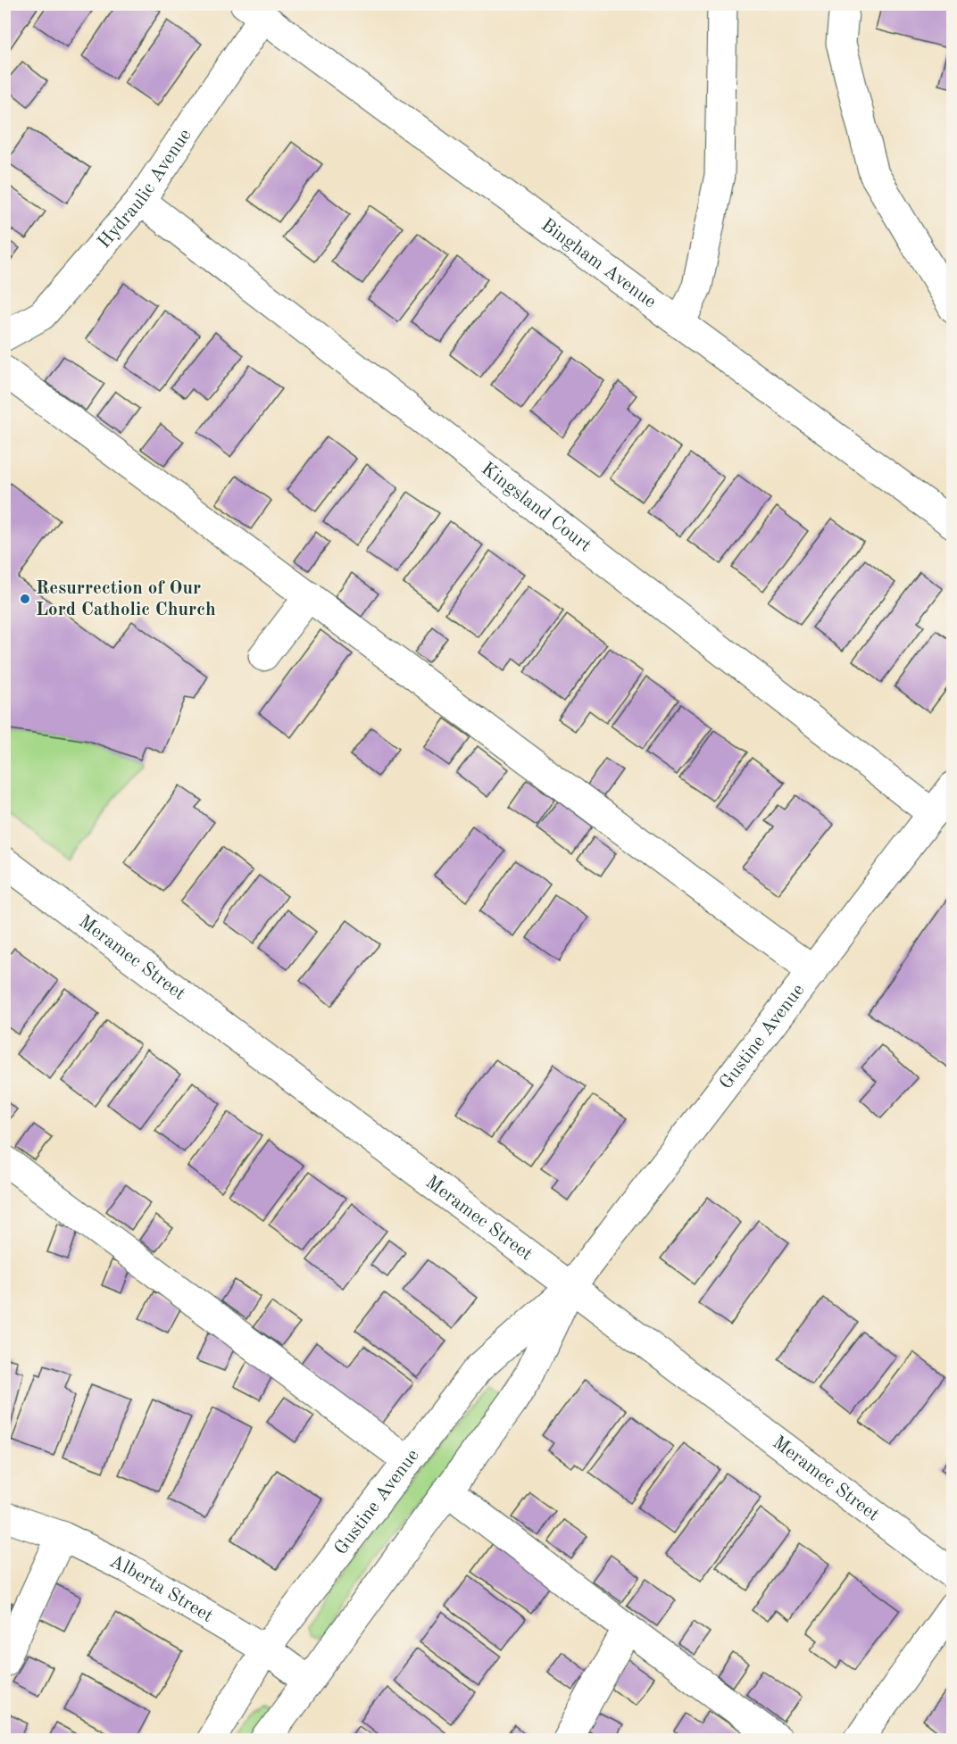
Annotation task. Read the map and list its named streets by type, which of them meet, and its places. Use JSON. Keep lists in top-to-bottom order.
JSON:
{
  "streets": {
    "street": [
      "Hydraulic Avenue",
      "Bingham Avenue",
      "Kingsland Court",
      "Meramec Street",
      "Gustine Avenue",
      "Alberta Street"
    ]
  },
  "crossings": [
    ["Hydraulic Avenue", "Bingham Avenue"],
    ["Hydraulic Avenue", "Kingsland Court"],
    ["Kingsland Court", "Gustine Avenue"],
    ["Meramec Street", "Gustine Avenue"],
    ["Gustine Avenue", "Alberta Street"]
  ],
  "places": ["Resurrection of Our Lord Catholic Church"]
}
